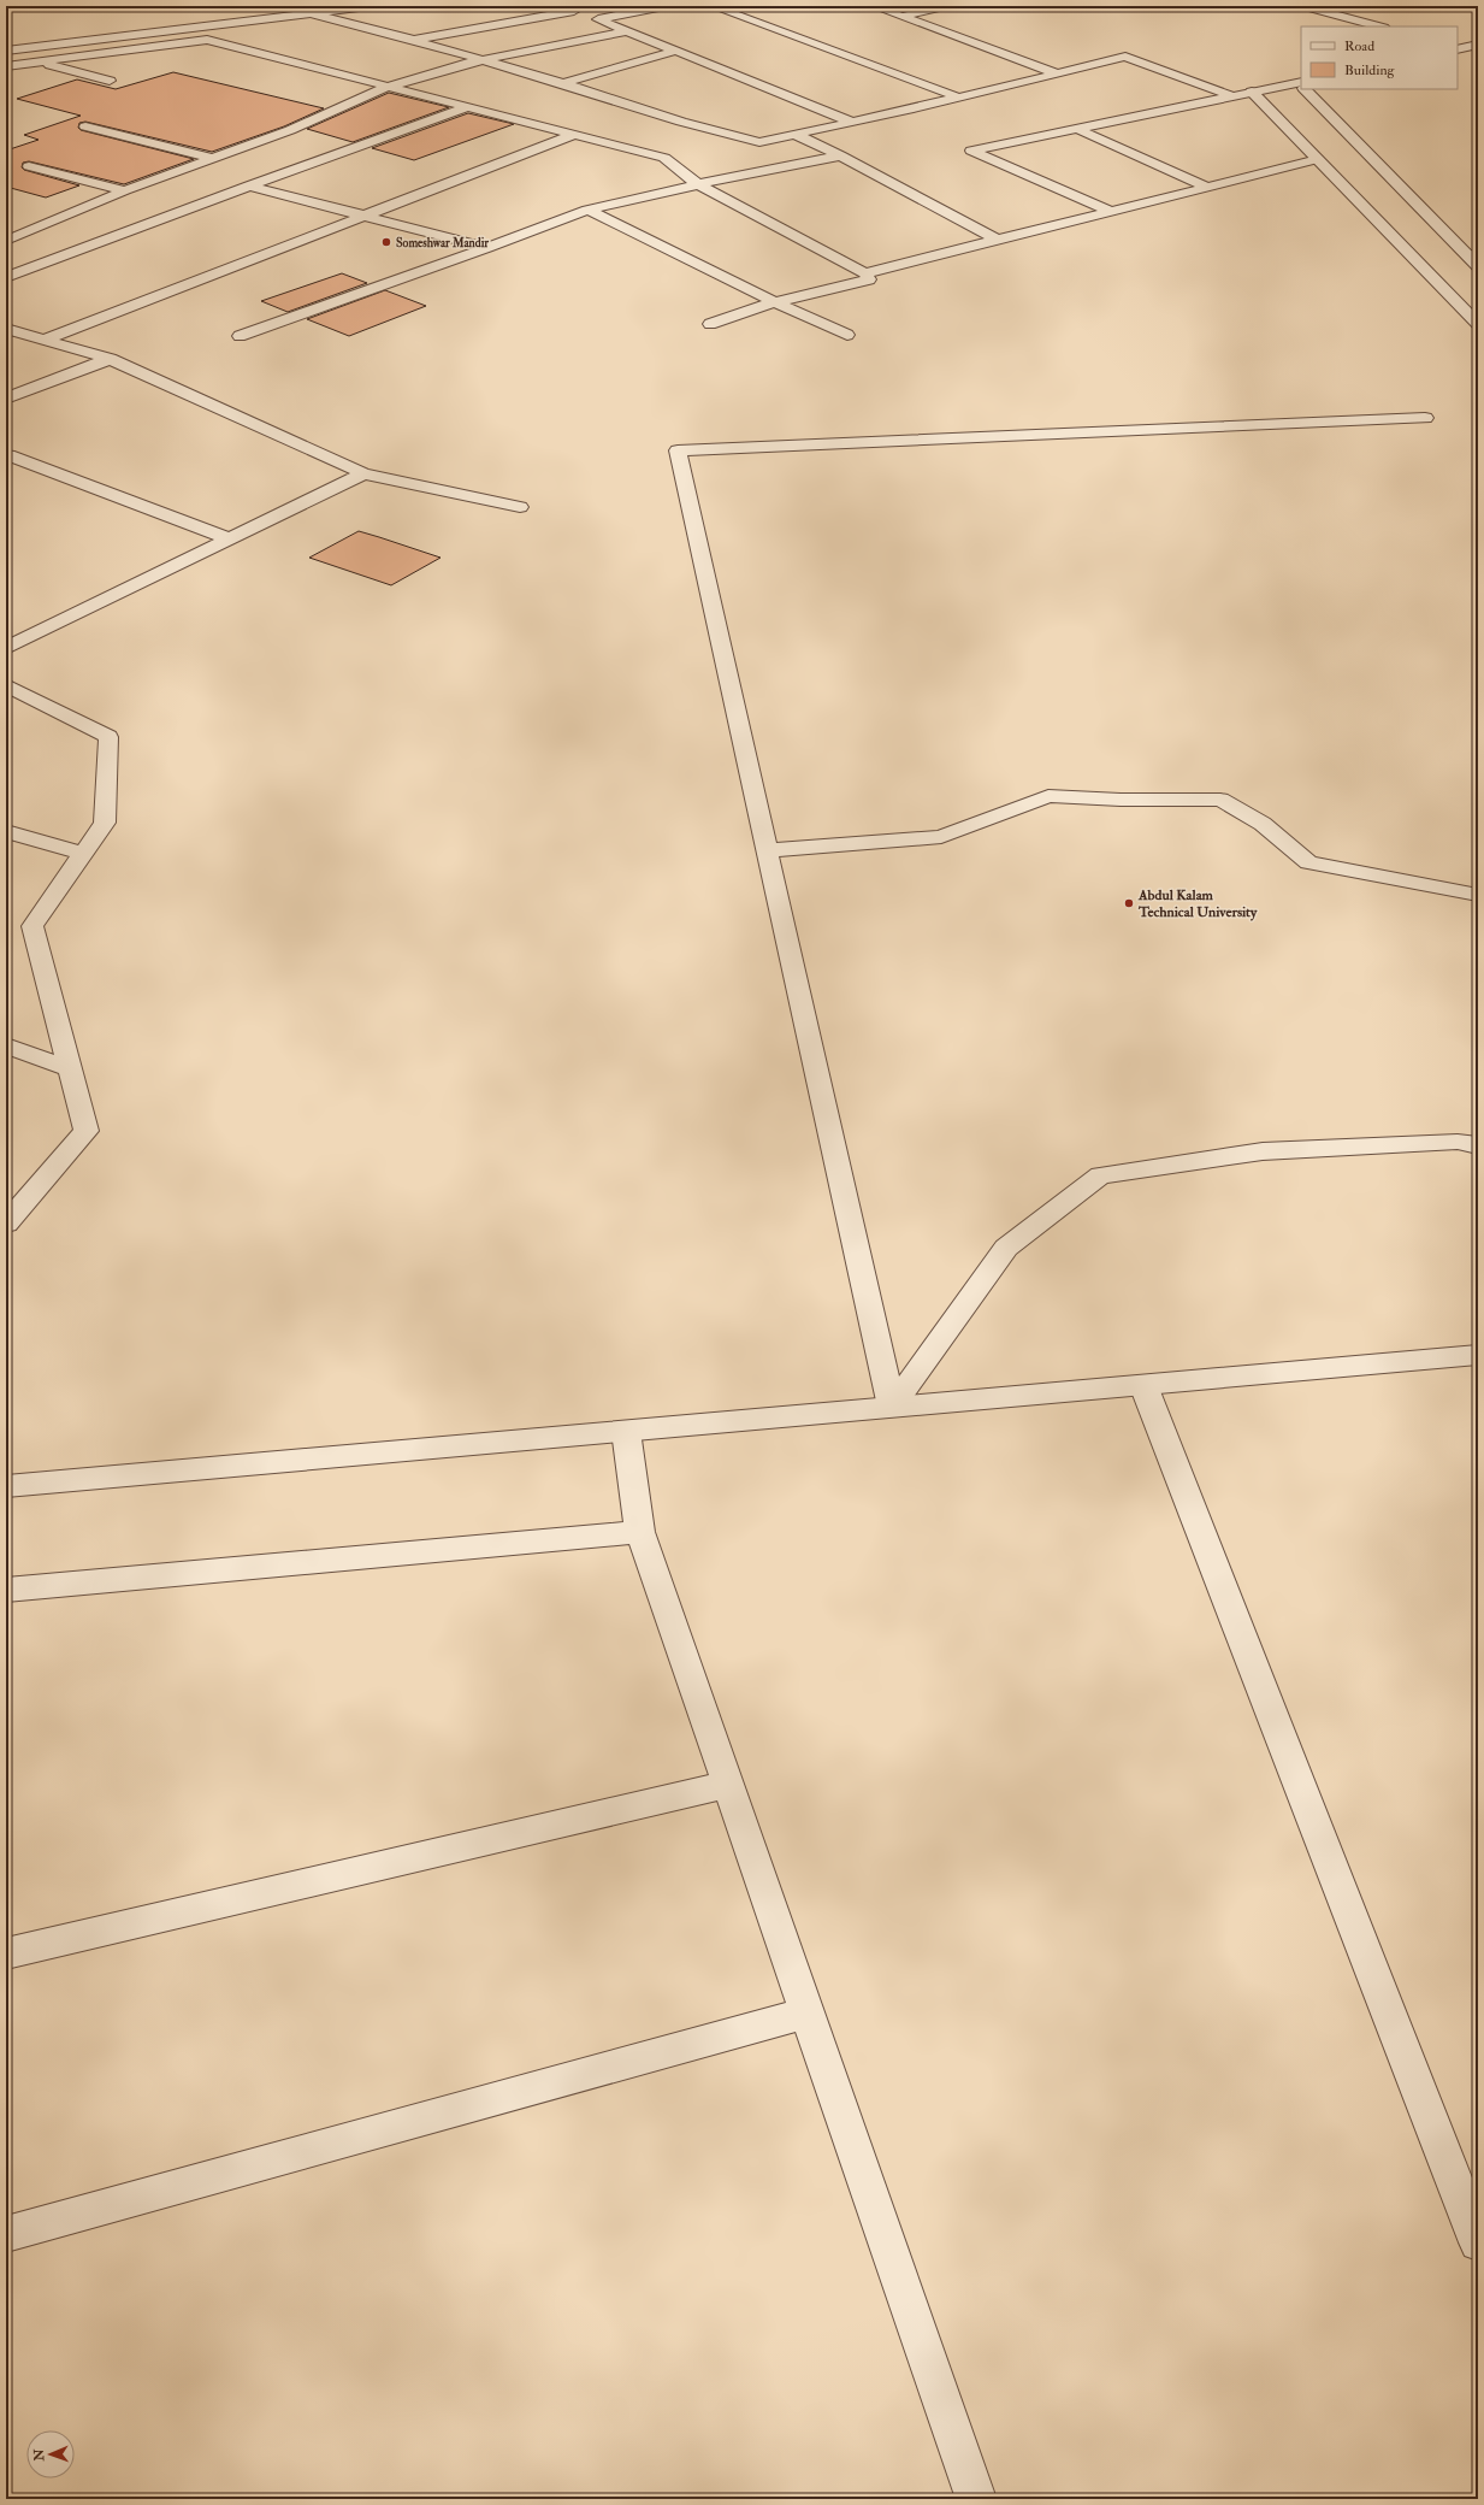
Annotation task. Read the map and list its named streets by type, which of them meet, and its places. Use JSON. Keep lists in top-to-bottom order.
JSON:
{
  "places": ["Someshwar Mandir", "Abdul Kalam Technical University"],
  "legend": ["Road", "Building"],
  "north": "left"
}
